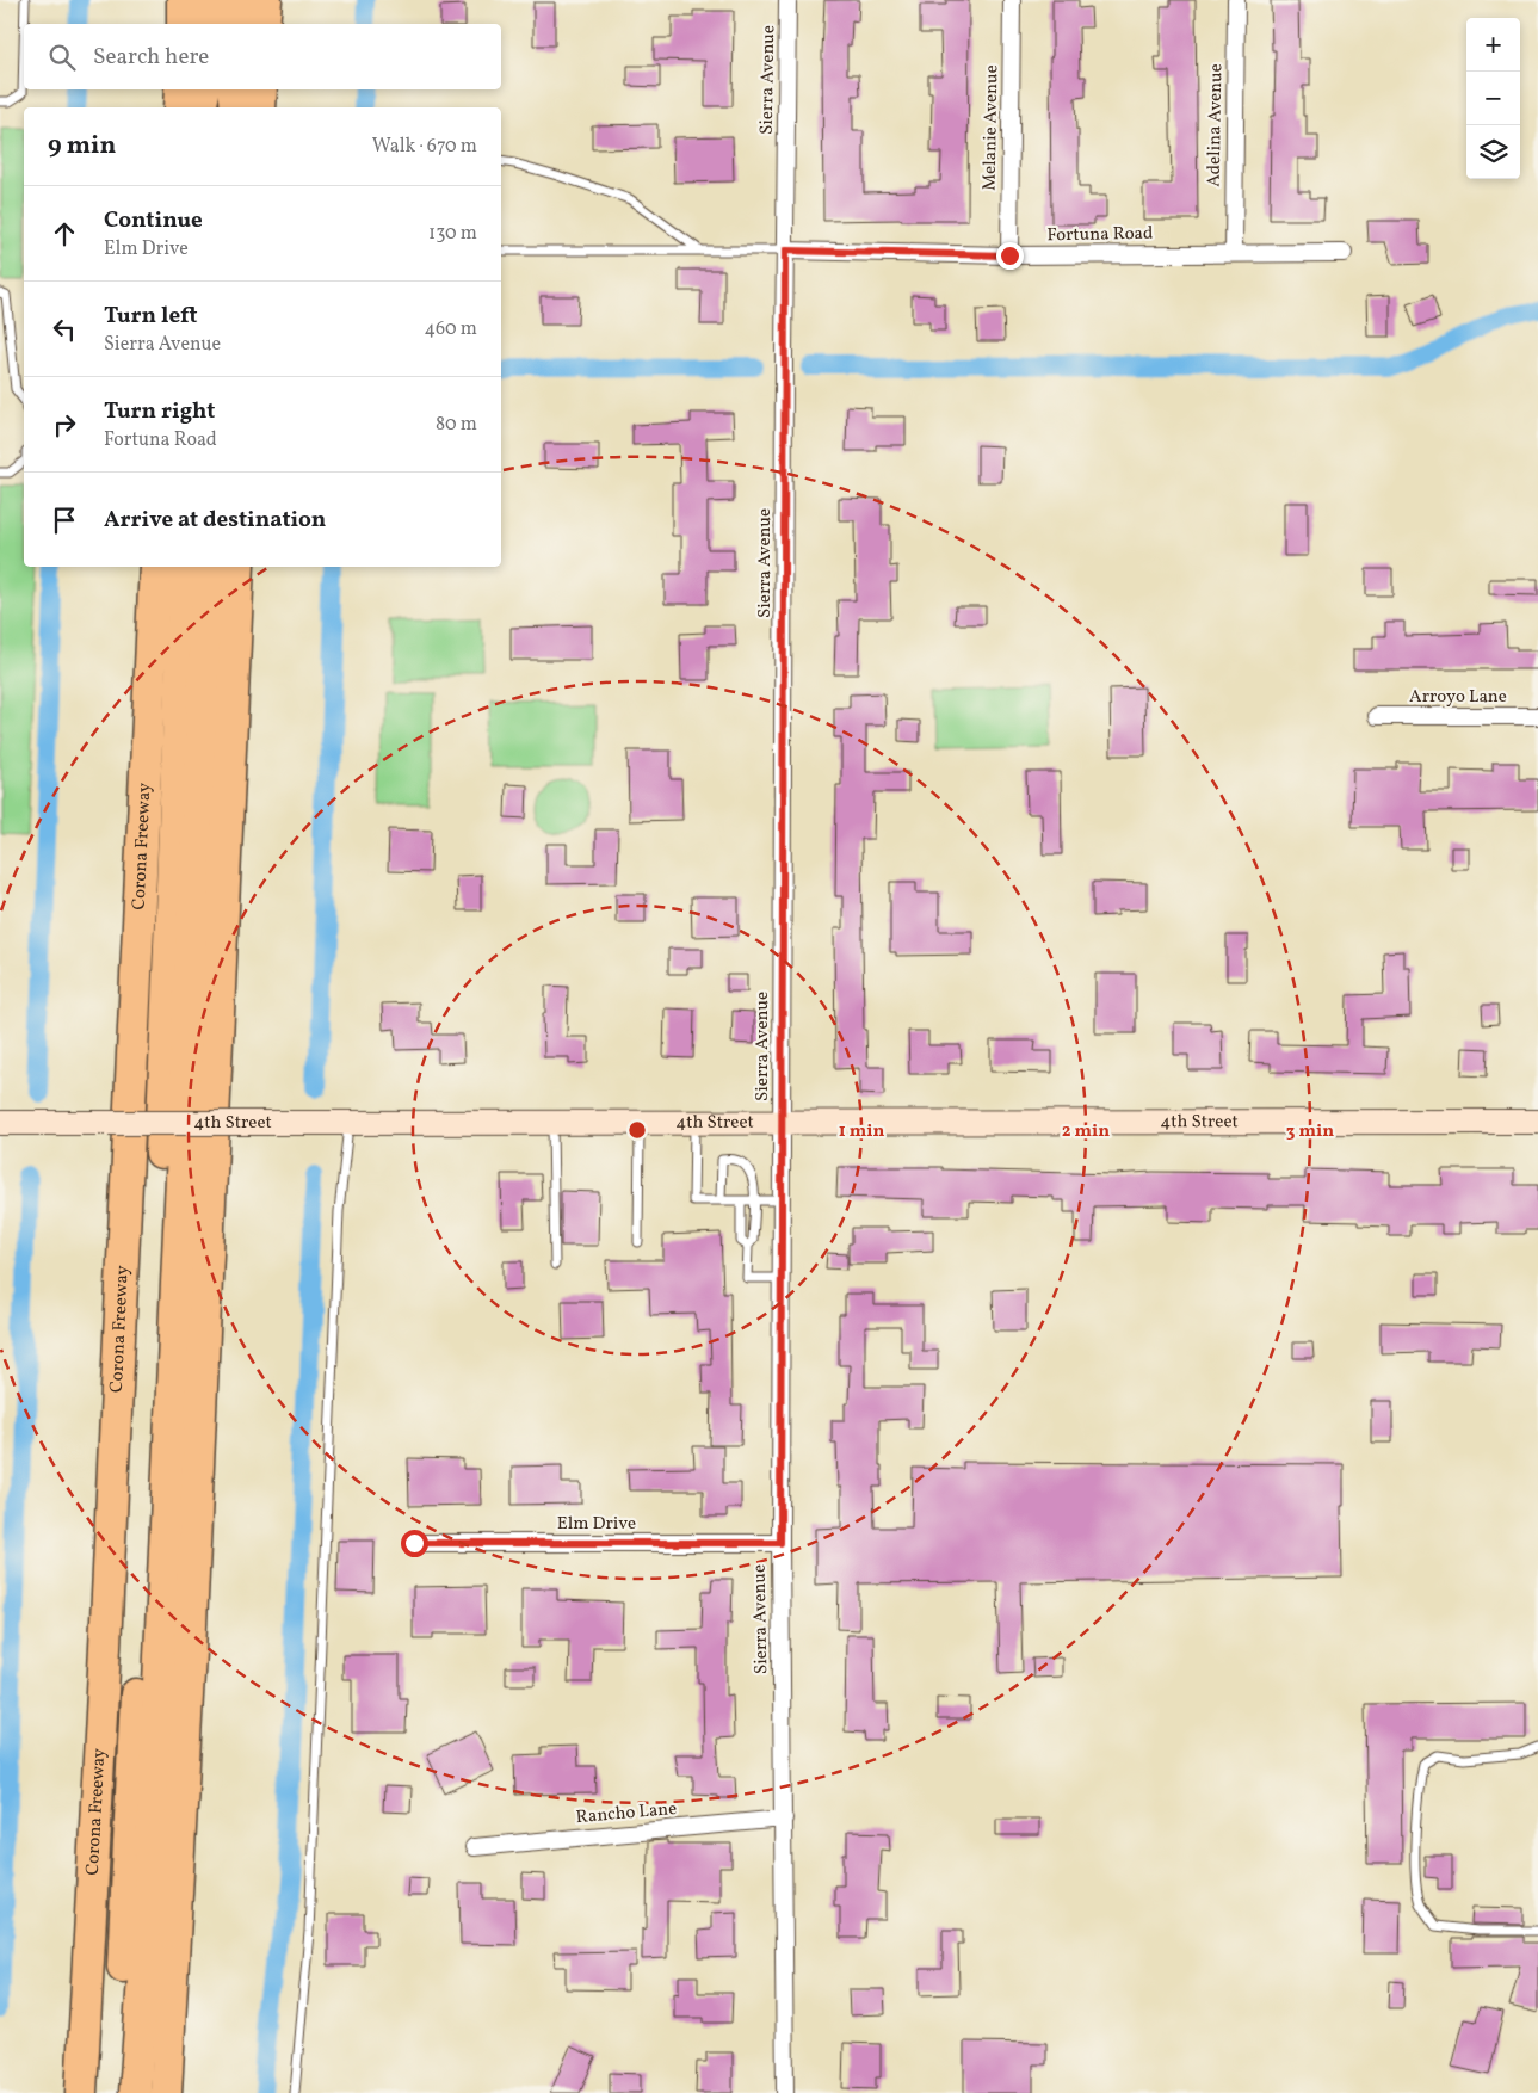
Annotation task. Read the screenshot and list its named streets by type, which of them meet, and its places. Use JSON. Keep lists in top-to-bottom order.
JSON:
{
  "streets": {
    "highway": ["Corona Freeway"],
    "street": [
      "Sierra Avenue",
      "Adelina Avenue",
      "Melanie Avenue",
      "Fortuna Road",
      "Arroyo Lane",
      "4th Street",
      "Elm Drive",
      "Rancho Lane"
    ]
  },
  "crossings": [
    ["Sierra Avenue", "Fortuna Road"],
    ["Sierra Avenue", "4th Street"],
    ["Sierra Avenue", "Elm Drive"],
    ["Sierra Avenue", "Rancho Lane"],
    ["Adelina Avenue", "Fortuna Road"],
    ["Melanie Avenue", "Fortuna Road"]
  ],
  "page": {
    "map_buttons": ["+", "−"],
    "search": "Search here",
    "heading": ["9 min", "Walk · 670 m"],
    "list": [
      ["Continue", "Elm Drive", "130 m"],
      ["Turn left", "Sierra Avenue", "460 m"],
      ["Turn right", "Fortuna Road", "80 m"],
      "Arrive at destination"
    ]
  },
  "rings": ["1 min", "2 min", "3 min"]
}
